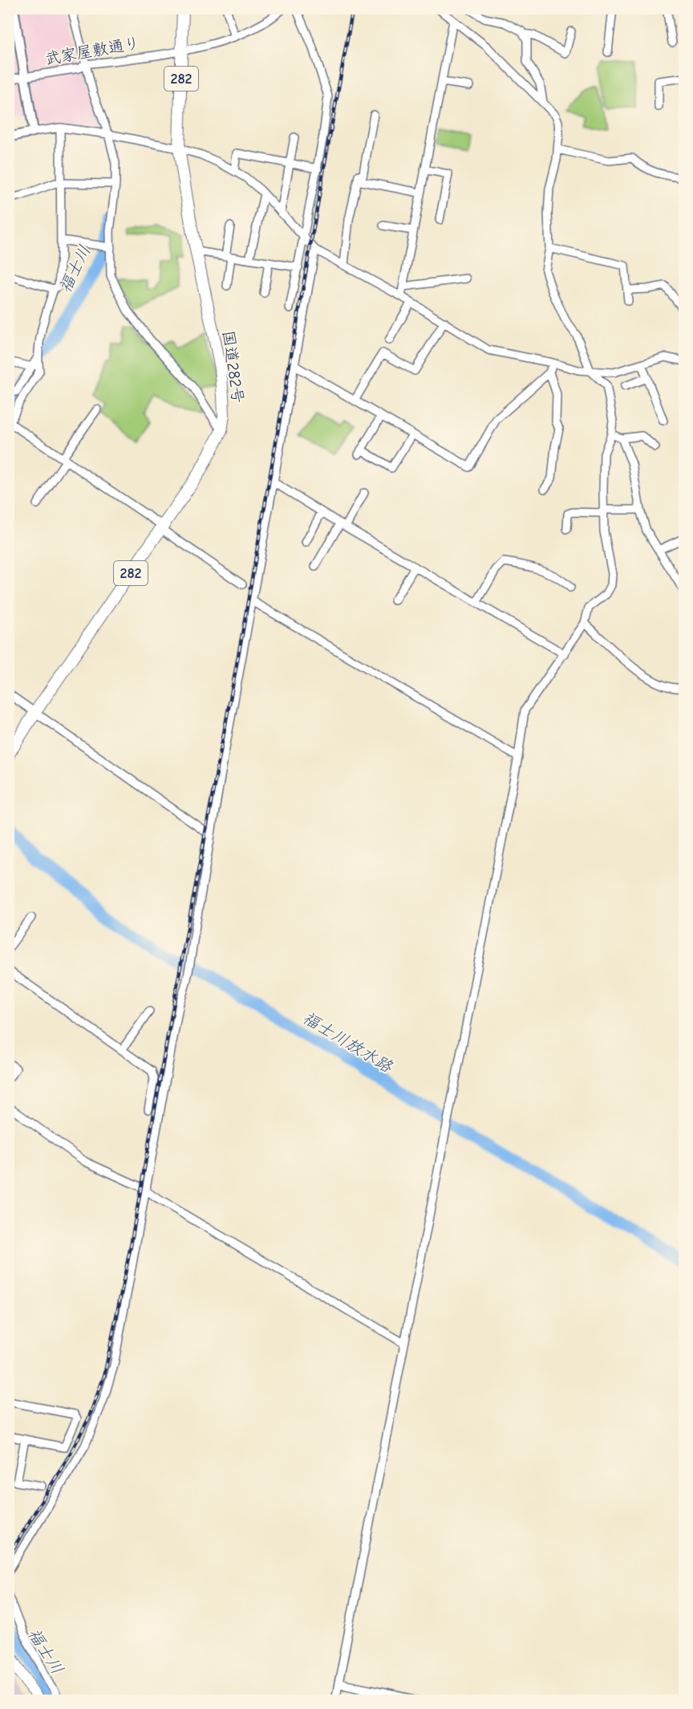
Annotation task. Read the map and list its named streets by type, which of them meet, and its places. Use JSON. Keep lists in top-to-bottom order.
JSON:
{
  "streets": {
    "highway": ["282", "国道282号"],
    "street": ["武家屋敷通り"]
  },
  "crossings": [
    ["武家屋敷通り", "国道282号"]
  ],
  "water": ["福士川", "福士川放水路"]
}
